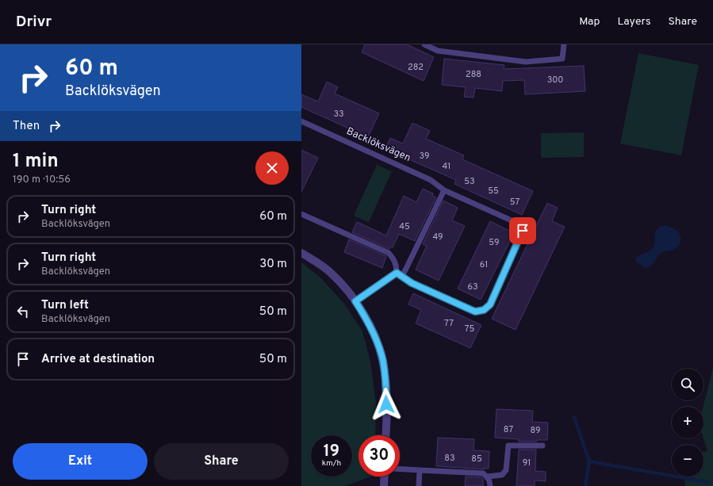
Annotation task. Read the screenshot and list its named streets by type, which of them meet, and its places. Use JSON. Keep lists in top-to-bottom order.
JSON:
{
  "streets": {
    "lane": ["Backlöksvägen"]
  },
  "house_numbers": [
    "282",
    "288",
    "300",
    "33",
    "39",
    "41",
    "53",
    "55",
    "57",
    "45",
    "49",
    "59",
    "61",
    "63",
    "77",
    "75",
    "87",
    "89",
    "83",
    "85",
    "91"
  ],
  "page": {
    "header": "Drivr",
    "nav": ["Map", "Layers", "Share"],
    "turn": ["60 m", "Backlöksvägen"],
    "then": "Then",
    "heading": ["1 min", "190 m · 10:56"],
    "list": [
      {
        "name": "Turn right",
        "note": "Backlöksvägen",
        "value": "60 m"
      },
      {
        "name": "Turn right",
        "note": "Backlöksvägen",
        "value": "30 m"
      },
      {
        "name": "Turn left",
        "note": "Backlöksvägen",
        "value": "50 m"
      },
      {
        "name": "Arrive at destination",
        "value": "50 m"
      }
    ],
    "map_buttons": ["+", "−"],
    "speed": "19 km/h",
    "limit": "30",
    "buttons": ["Exit", "Share"]
  }
}
